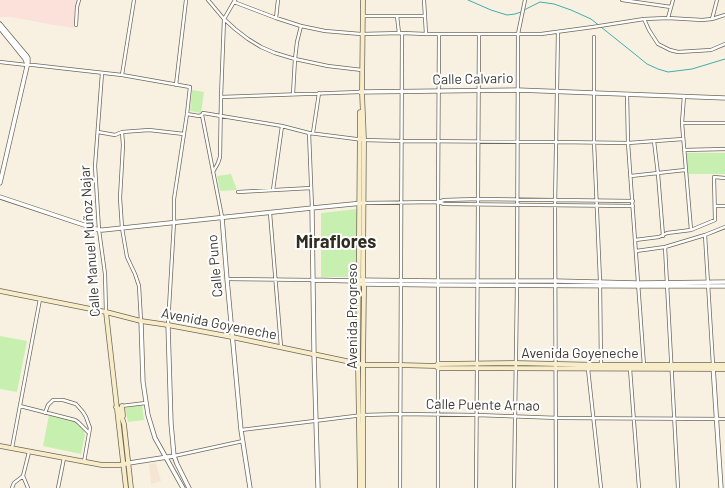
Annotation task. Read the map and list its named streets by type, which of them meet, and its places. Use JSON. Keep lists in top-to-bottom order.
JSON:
{
  "streets": {
    "main road": ["Calle Manuel Muñoz Najar", "Avenida Progreso", "Avenida Goyeneche"],
    "street": ["Calle Calvario", "Calle Puno", "Calle Puente Arnao"]
  },
  "crossings": [
    ["Calle Calvario", "Avenida Progreso"],
    ["Calle Manuel Muñoz Najar", "Avenida Goyeneche"],
    ["Calle Puno", "Avenida Goyeneche"],
    ["Calle Puno", "Calle Puente Arnao"],
    ["Avenida Progreso", "Avenida Goyeneche"],
    ["Avenida Progreso", "Calle Puente Arnao"]
  ],
  "districts": ["Miraflores"]
}
